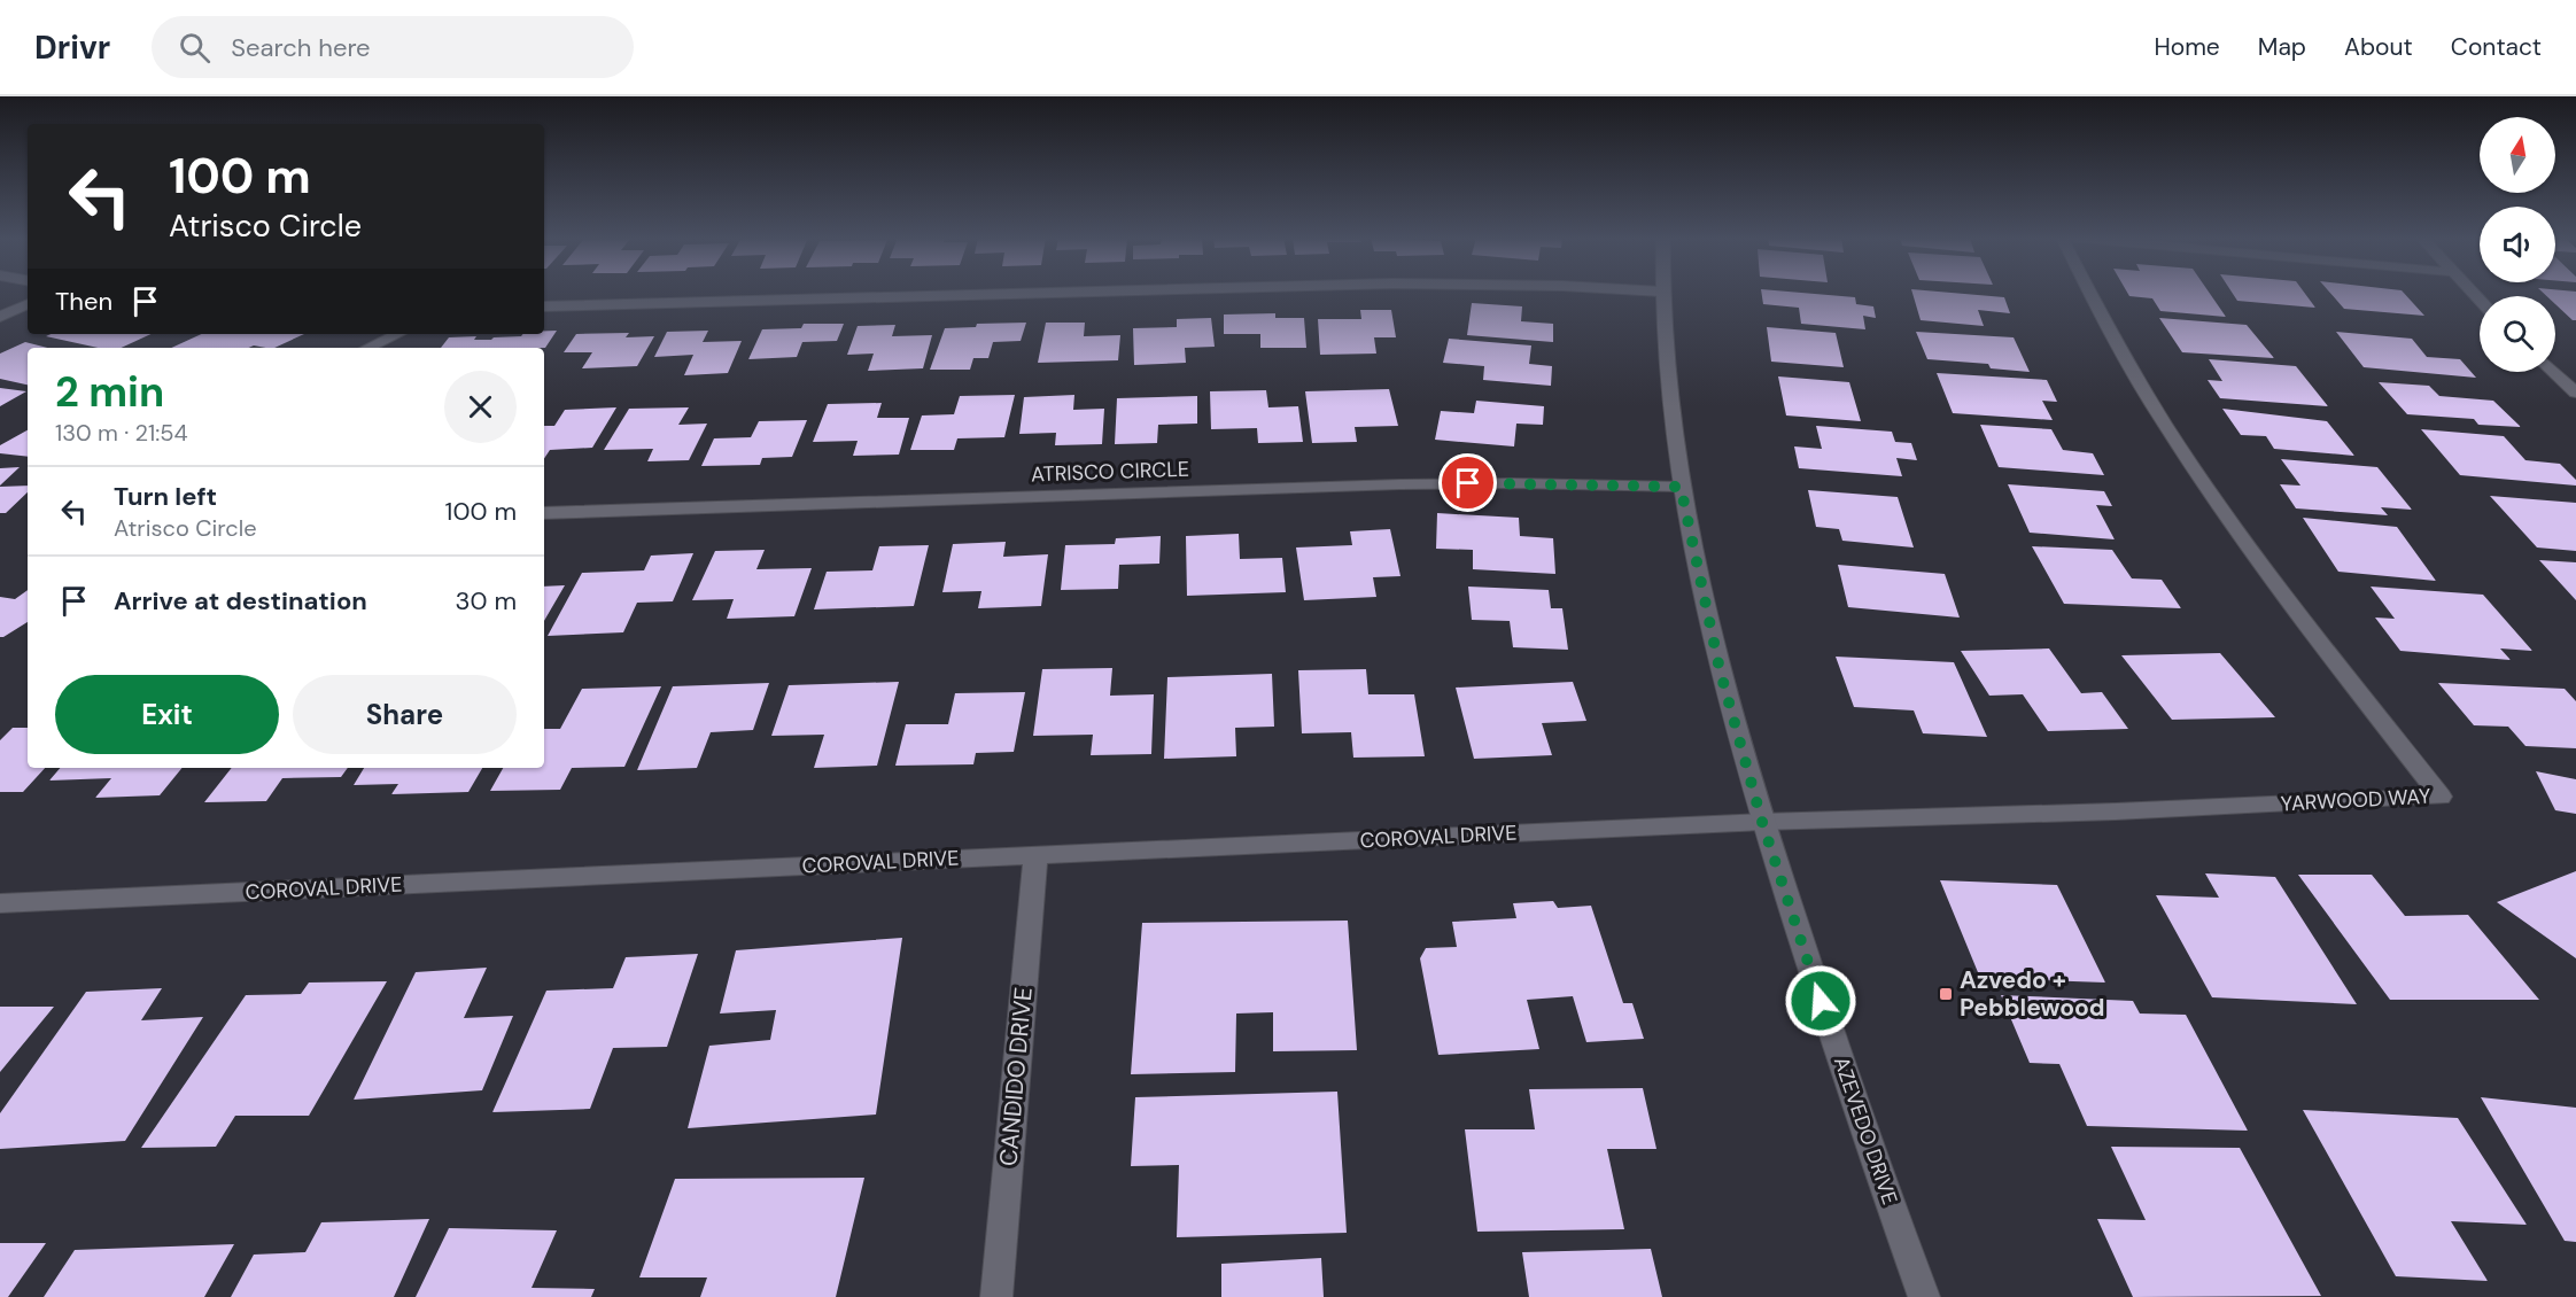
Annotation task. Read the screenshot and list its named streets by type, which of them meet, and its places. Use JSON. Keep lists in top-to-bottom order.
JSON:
{
  "streets": {
    "street": [
      "ATRISCO CIRCLE",
      "YARWOOD WAY",
      "COROVAL DRIVE",
      "CANDIDO DRIVE",
      "AZEVEDO DRIVE"
    ]
  },
  "crossings": [
    ["ATRISCO CIRCLE", "AZEVEDO DRIVE"],
    ["YARWOOD WAY", "COROVAL DRIVE"],
    ["YARWOOD WAY", "AZEVEDO DRIVE"],
    ["COROVAL DRIVE", "CANDIDO DRIVE"],
    ["COROVAL DRIVE", "AZEVEDO DRIVE"]
  ],
  "places": {
    "transit": ["Azvedo + Pebblewood"]
  },
  "north": "top",
  "page": {
    "header": "Drivr",
    "search": "Search here",
    "nav": [
      "Home",
      "Map",
      "About",
      "Contact"
    ],
    "turn": ["100 m", "Atrisco Circle"],
    "then": "Then",
    "heading": ["2 min", "130 m · 21:54"],
    "list": [
      {
        "name": "Turn left",
        "note": "Atrisco Circle",
        "value": "100 m"
      },
      {
        "name": "Arrive at destination",
        "value": "30 m"
      }
    ],
    "buttons": ["Exit", "Share"]
  }
}
